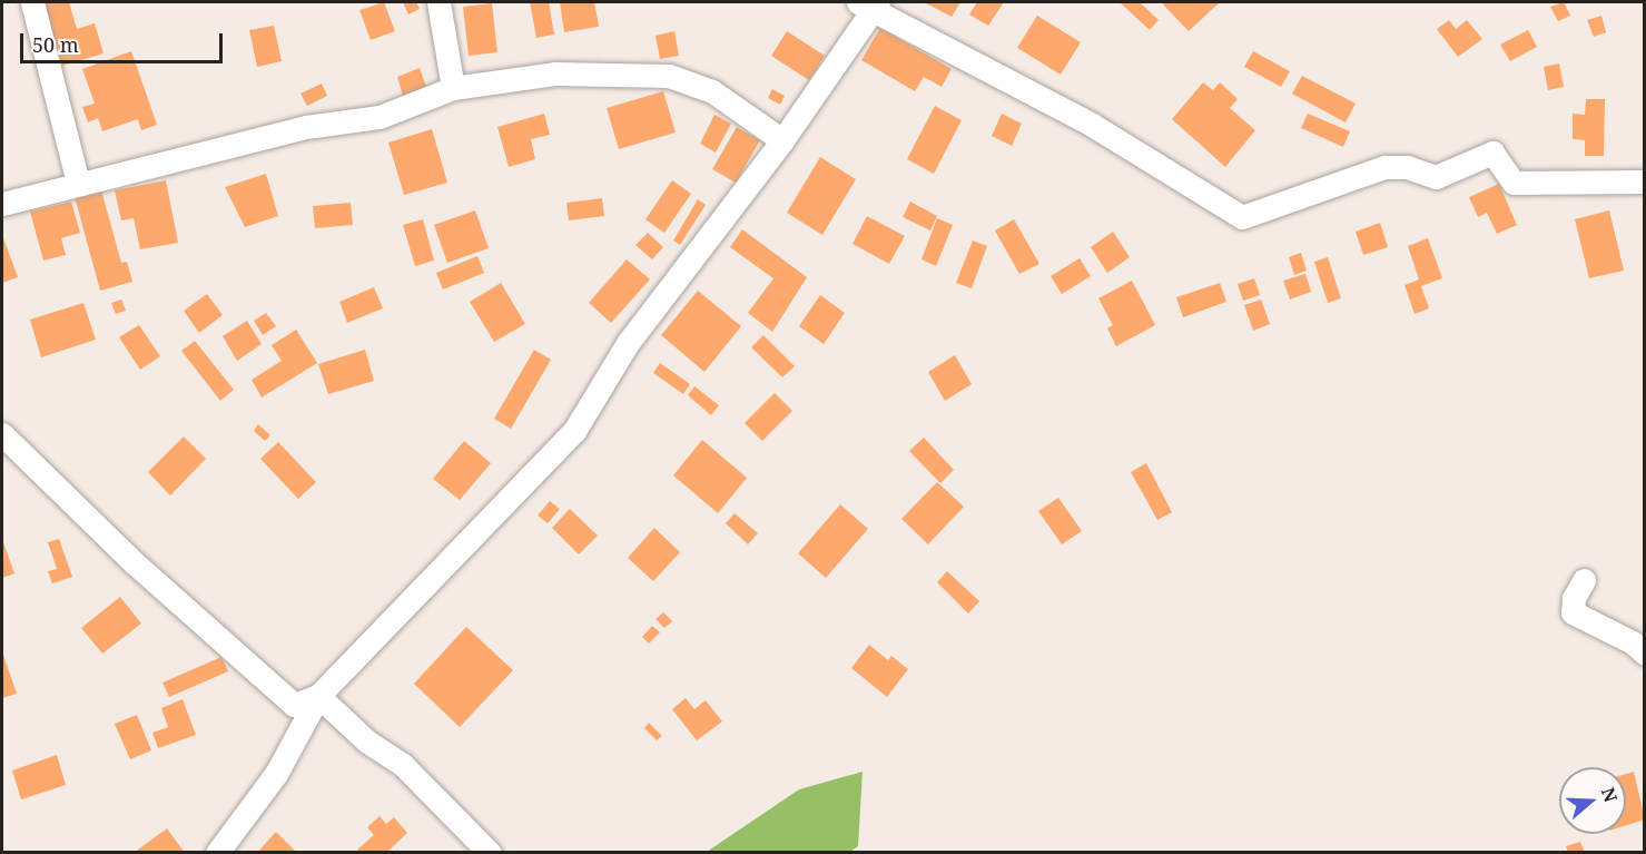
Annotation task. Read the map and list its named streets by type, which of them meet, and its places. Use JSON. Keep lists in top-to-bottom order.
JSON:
{
  "scale_bar": "50 m",
  "north": "right"
}
